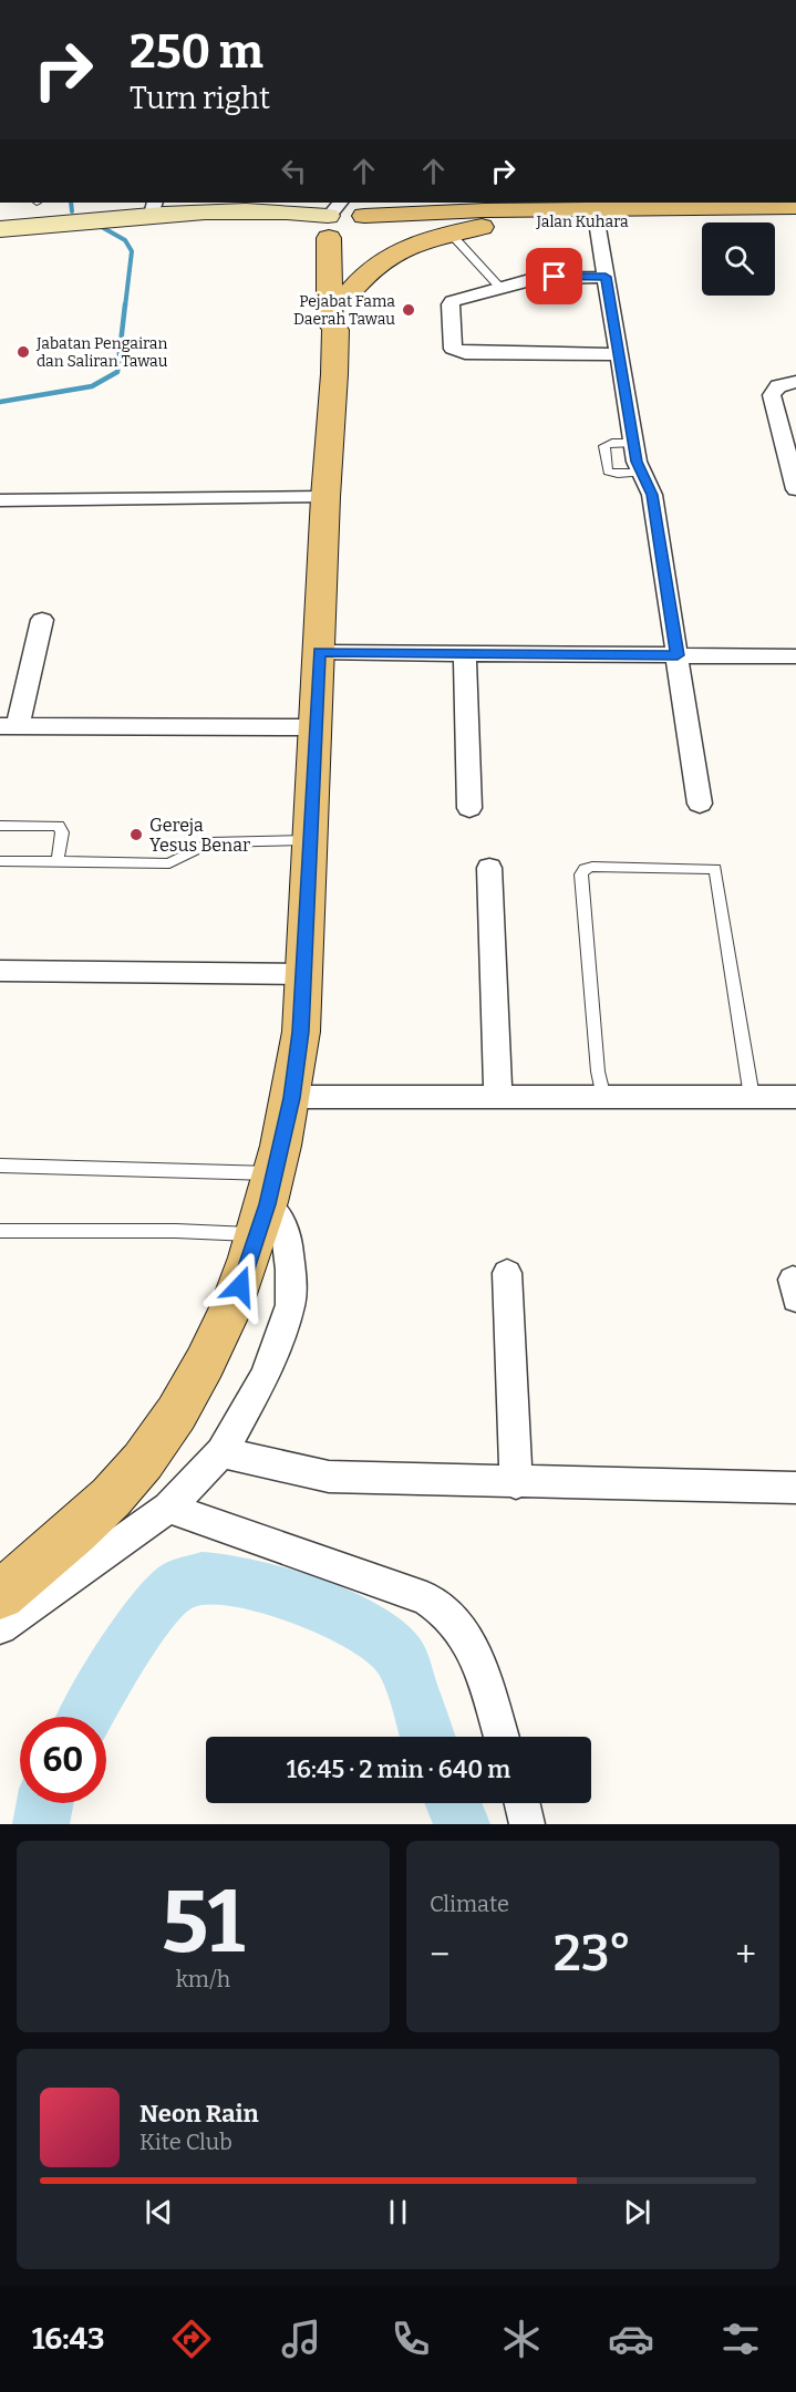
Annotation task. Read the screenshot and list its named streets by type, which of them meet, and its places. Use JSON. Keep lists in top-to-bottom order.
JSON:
{
  "streets": {
    "main road": ["Jalan Kuhara"]
  },
  "places": ["Pejabat Fama Daerah Tawau", "Jabatan Pengairan dan Saliran Tawau", "Gereja Yesus Benar"],
  "page": {
    "turn": ["250 m", "Turn right"],
    "limit": "60",
    "trip": "16:45 · 2 min · 640 m",
    "tile": [
      ["51", "km/h"],
      "Climate"
    ],
    "heat": ["−", "23°", "+"],
    "song": ["Neon Rain", "Kite Club"],
    "tabs": "16:43"
  }
}
